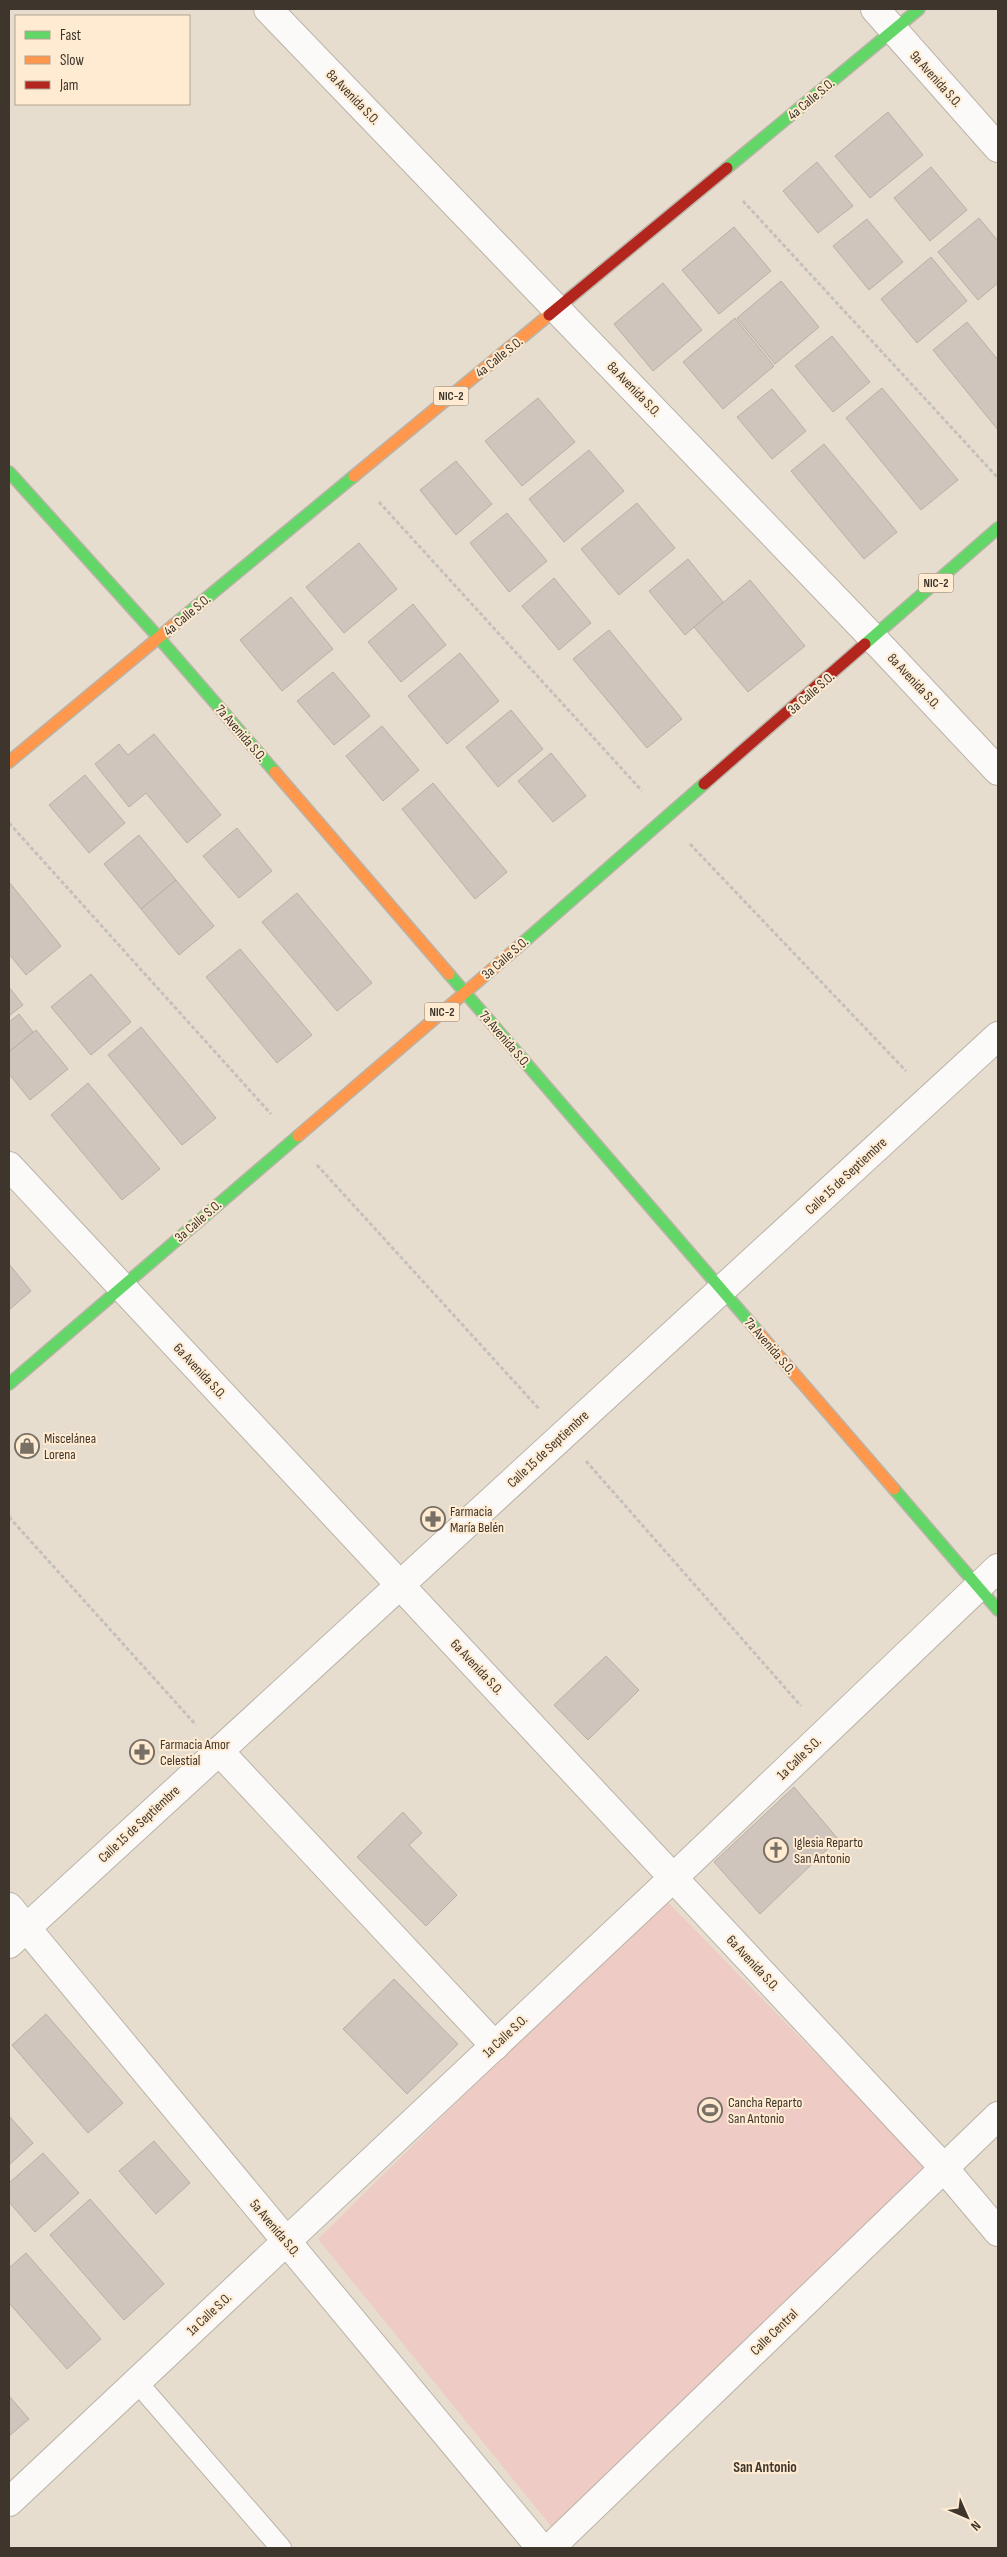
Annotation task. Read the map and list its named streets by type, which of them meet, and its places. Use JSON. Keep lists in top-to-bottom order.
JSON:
{
  "streets": {
    "main road": [
      "4a Calle S.O.",
      "NIC-2",
      "3a Calle S.O.",
      "7a Avenida S.O."
    ],
    "street": [
      "9a Avenida S.O.",
      "8a Avenida S.O.",
      "Calle 15 de Septiembre",
      "6a Avenida S.O.",
      "1a Calle S.O.",
      "5a Avenida S.O.",
      "Calle Central"
    ]
  },
  "crossings": [
    ["9a Avenida S.O.", "4a Calle S.O."],
    ["8a Avenida S.O.", "4a Calle S.O."],
    ["8a Avenida S.O.", "3a Calle S.O."],
    ["4a Calle S.O.", "7a Avenida S.O."],
    ["3a Calle S.O.", "7a Avenida S.O."],
    ["3a Calle S.O.", "6a Avenida S.O."],
    ["7a Avenida S.O.", "Calle 15 de Septiembre"],
    ["7a Avenida S.O.", "1a Calle S.O."],
    ["Calle 15 de Septiembre", "6a Avenida S.O."],
    ["Calle 15 de Septiembre", "5a Avenida S.O."],
    ["6a Avenida S.O.", "1a Calle S.O."],
    ["6a Avenida S.O.", "Calle Central"],
    ["1a Calle S.O.", "5a Avenida S.O."]
  ],
  "districts": ["San Antonio"],
  "places": {
    "shop": ["Miscelánea Lorena"],
    "pharmacy": ["Farmacia María Belén", "Farmacia Amor Celestial"],
    "church": ["Iglesia Reparto San Antonio"],
    "sports": ["Cancha Reparto San Antonio"]
  },
  "legend": ["Fast", "Slow", "Jam"],
  "north": "bottom right"
}
